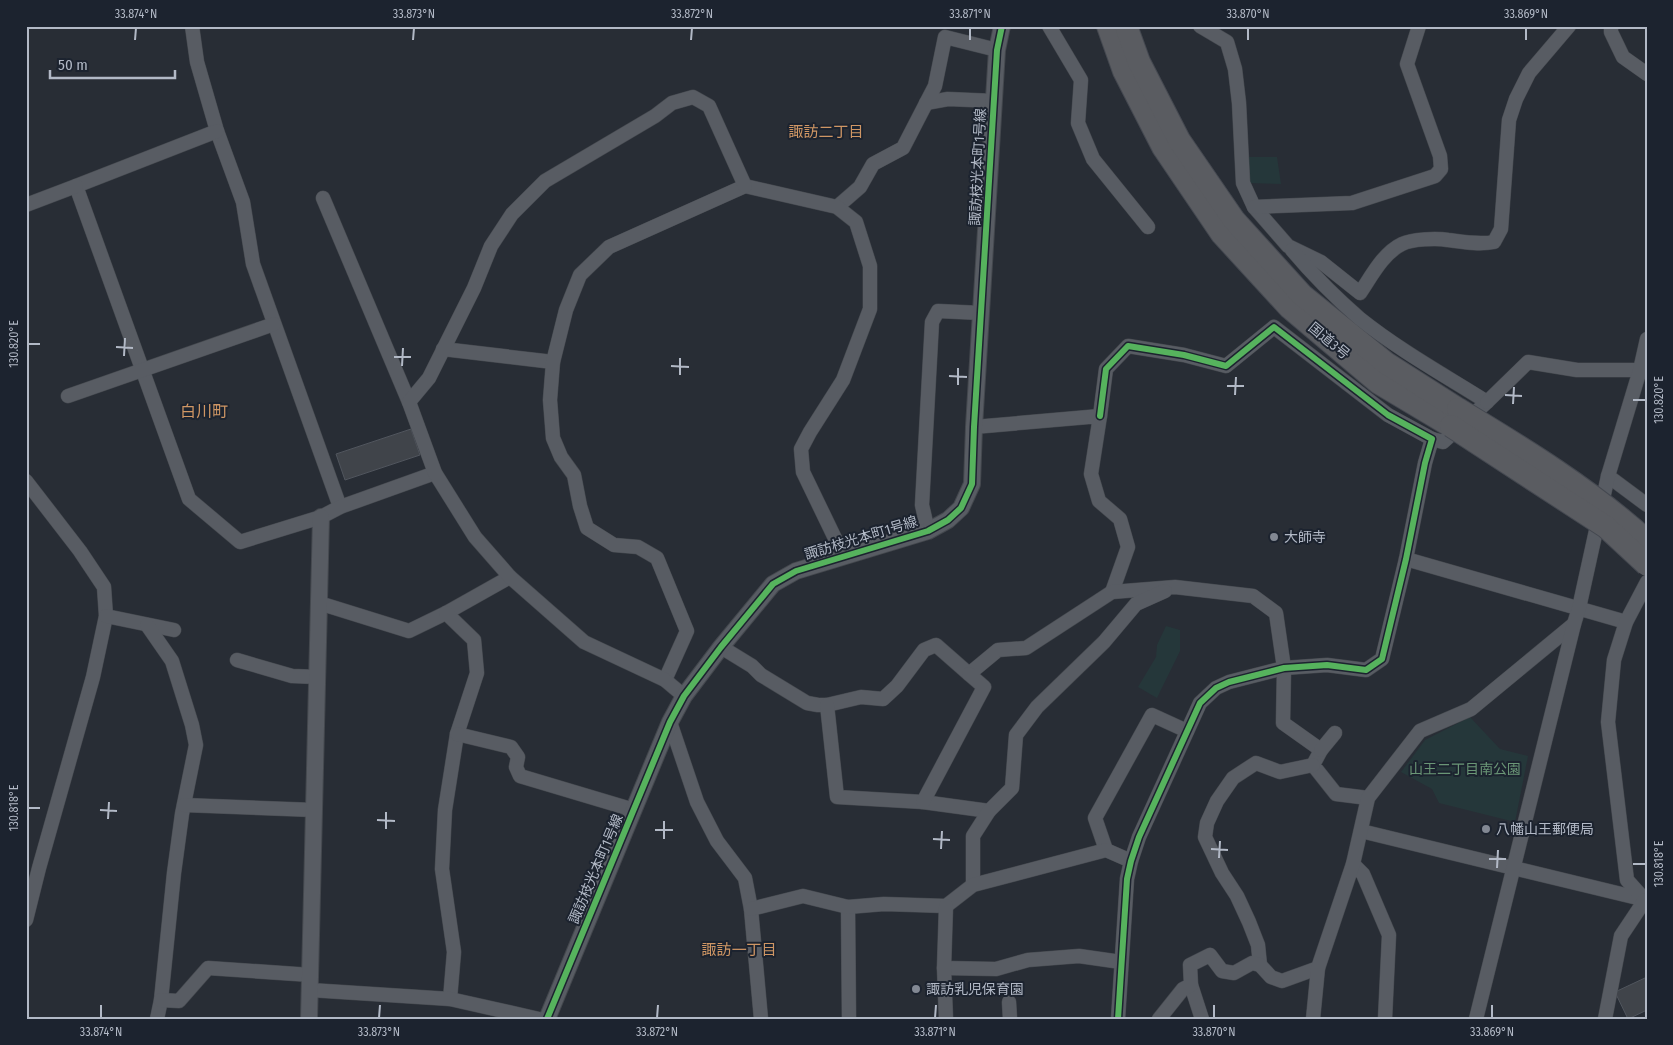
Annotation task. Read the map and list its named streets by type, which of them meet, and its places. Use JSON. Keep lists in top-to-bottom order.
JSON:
{
  "streets": {
    "highway": ["国道3号"],
    "street": ["諏訪枝光本町1号線"]
  },
  "districts": ["諏訪二丁目", "白川町", "諏訪一丁目"],
  "parks": ["山王二丁目南公園"],
  "places": ["大師寺", "八幡山王郵便局", "諏訪乳児保育園"],
  "scale_bar": "50 m",
  "coordinates": [
    "33.874°N",
    "33.873°N",
    "33.872°N",
    "33.871°N",
    "33.870°N",
    "33.869°N",
    "130.820°E",
    "130.818°E"
  ]
}
